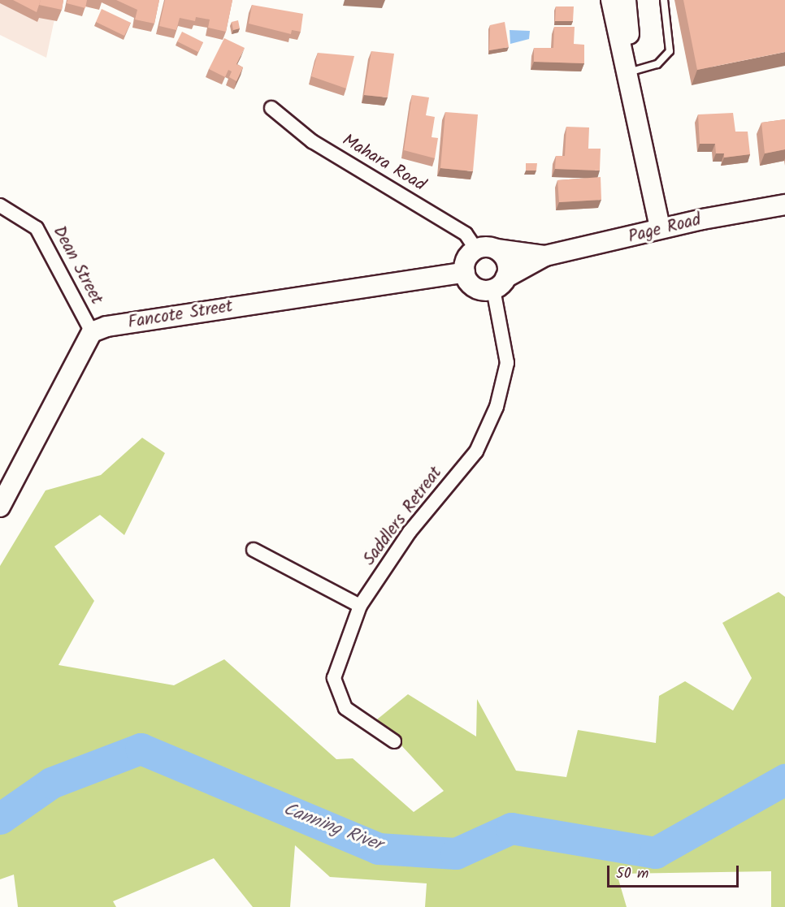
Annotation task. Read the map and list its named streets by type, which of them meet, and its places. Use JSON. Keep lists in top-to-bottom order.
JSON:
{
  "streets": {
    "main road": ["Page Road", "Fancote Street"],
    "street": ["Mahara Road", "Dean Street", "Saddlers Retreat"]
  },
  "crossings": [
    ["Mahara Road", "Page Road"],
    ["Mahara Road", "Fancote Street"],
    ["Mahara Road", "Saddlers Retreat"],
    ["Page Road", "Fancote Street"],
    ["Page Road", "Saddlers Retreat"],
    ["Dean Street", "Fancote Street"],
    ["Fancote Street", "Saddlers Retreat"]
  ],
  "water": ["Canning River"],
  "scale_bar": "50 m"
}
